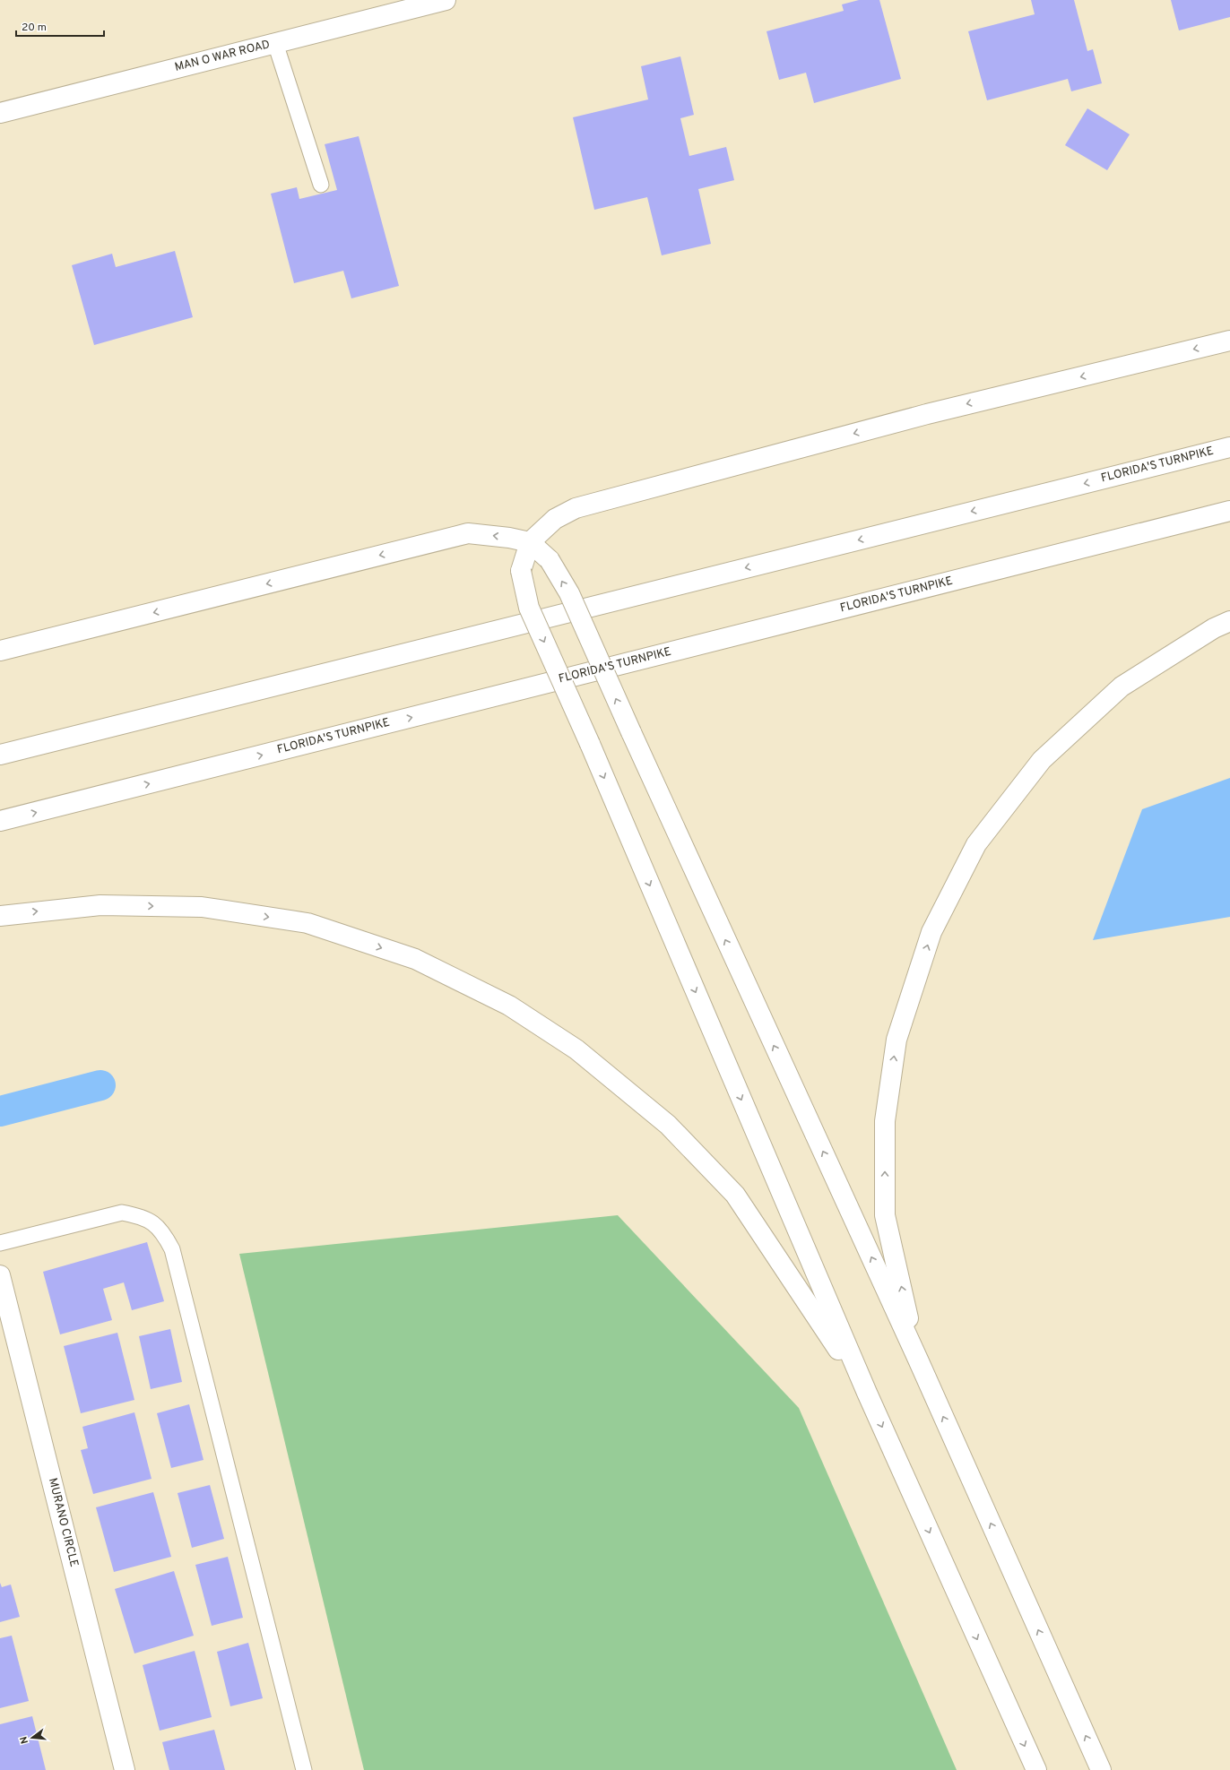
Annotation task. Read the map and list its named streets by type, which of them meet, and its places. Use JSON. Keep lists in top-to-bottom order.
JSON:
{
  "streets": {
    "main road": ["MAN O WAR ROAD", "FLORIDA'S TURNPIKE", "MURANO CIRCLE"]
  },
  "scale_bar": "20 m",
  "north": "left"
}
